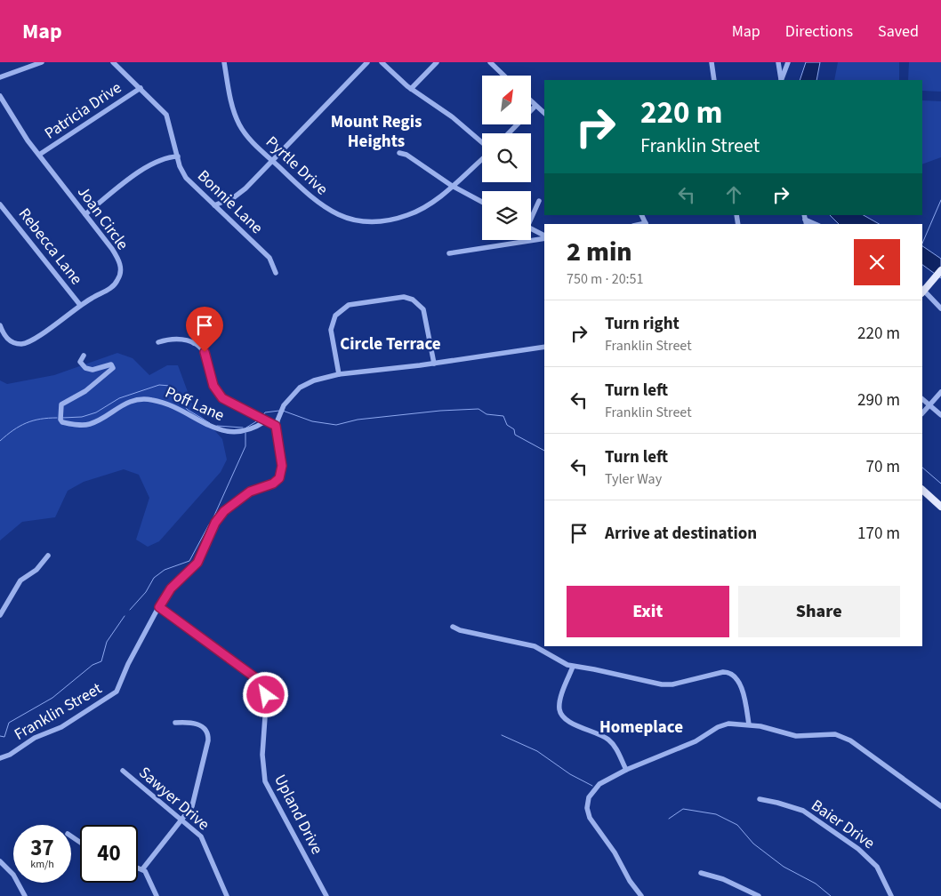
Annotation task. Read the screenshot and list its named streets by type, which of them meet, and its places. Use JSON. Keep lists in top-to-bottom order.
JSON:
{
  "streets": {
    "street": [
      "Patricia Drive",
      "Pyrtle Drive",
      "Bonnie Lane",
      "Joan Circle",
      "Rebecca Lane",
      "Poff Lane",
      "Franklin Street",
      "Sawyer Drive",
      "Upland Drive",
      "Baier Drive"
    ]
  },
  "crossings": [
    ["Patricia Drive", "Bonnie Lane"],
    ["Patricia Drive", "Joan Circle"],
    ["Joan Circle", "Rebecca Lane"],
    ["Franklin Street", "Upland Drive"]
  ],
  "districts": ["Mount Regis Heights", "Circle Terrace", "Homeplace"],
  "north": "top right",
  "page": {
    "header": "Map",
    "nav": ["Map", "Directions", "Saved"],
    "turn": ["220 m", "Franklin Street"],
    "heading": ["2 min", "750 m · 20:51"],
    "list": [
      {
        "name": "Turn right",
        "note": "Franklin Street",
        "value": "220 m"
      },
      {
        "name": "Turn left",
        "note": "Franklin Street",
        "value": "290 m"
      },
      {
        "name": "Turn left",
        "note": "Tyler Way",
        "value": "70 m"
      },
      {
        "name": "Arrive at destination",
        "value": "170 m"
      }
    ],
    "buttons": ["Exit", "Share"],
    "speed": "37 km/h",
    "limit": "40"
  }
}
